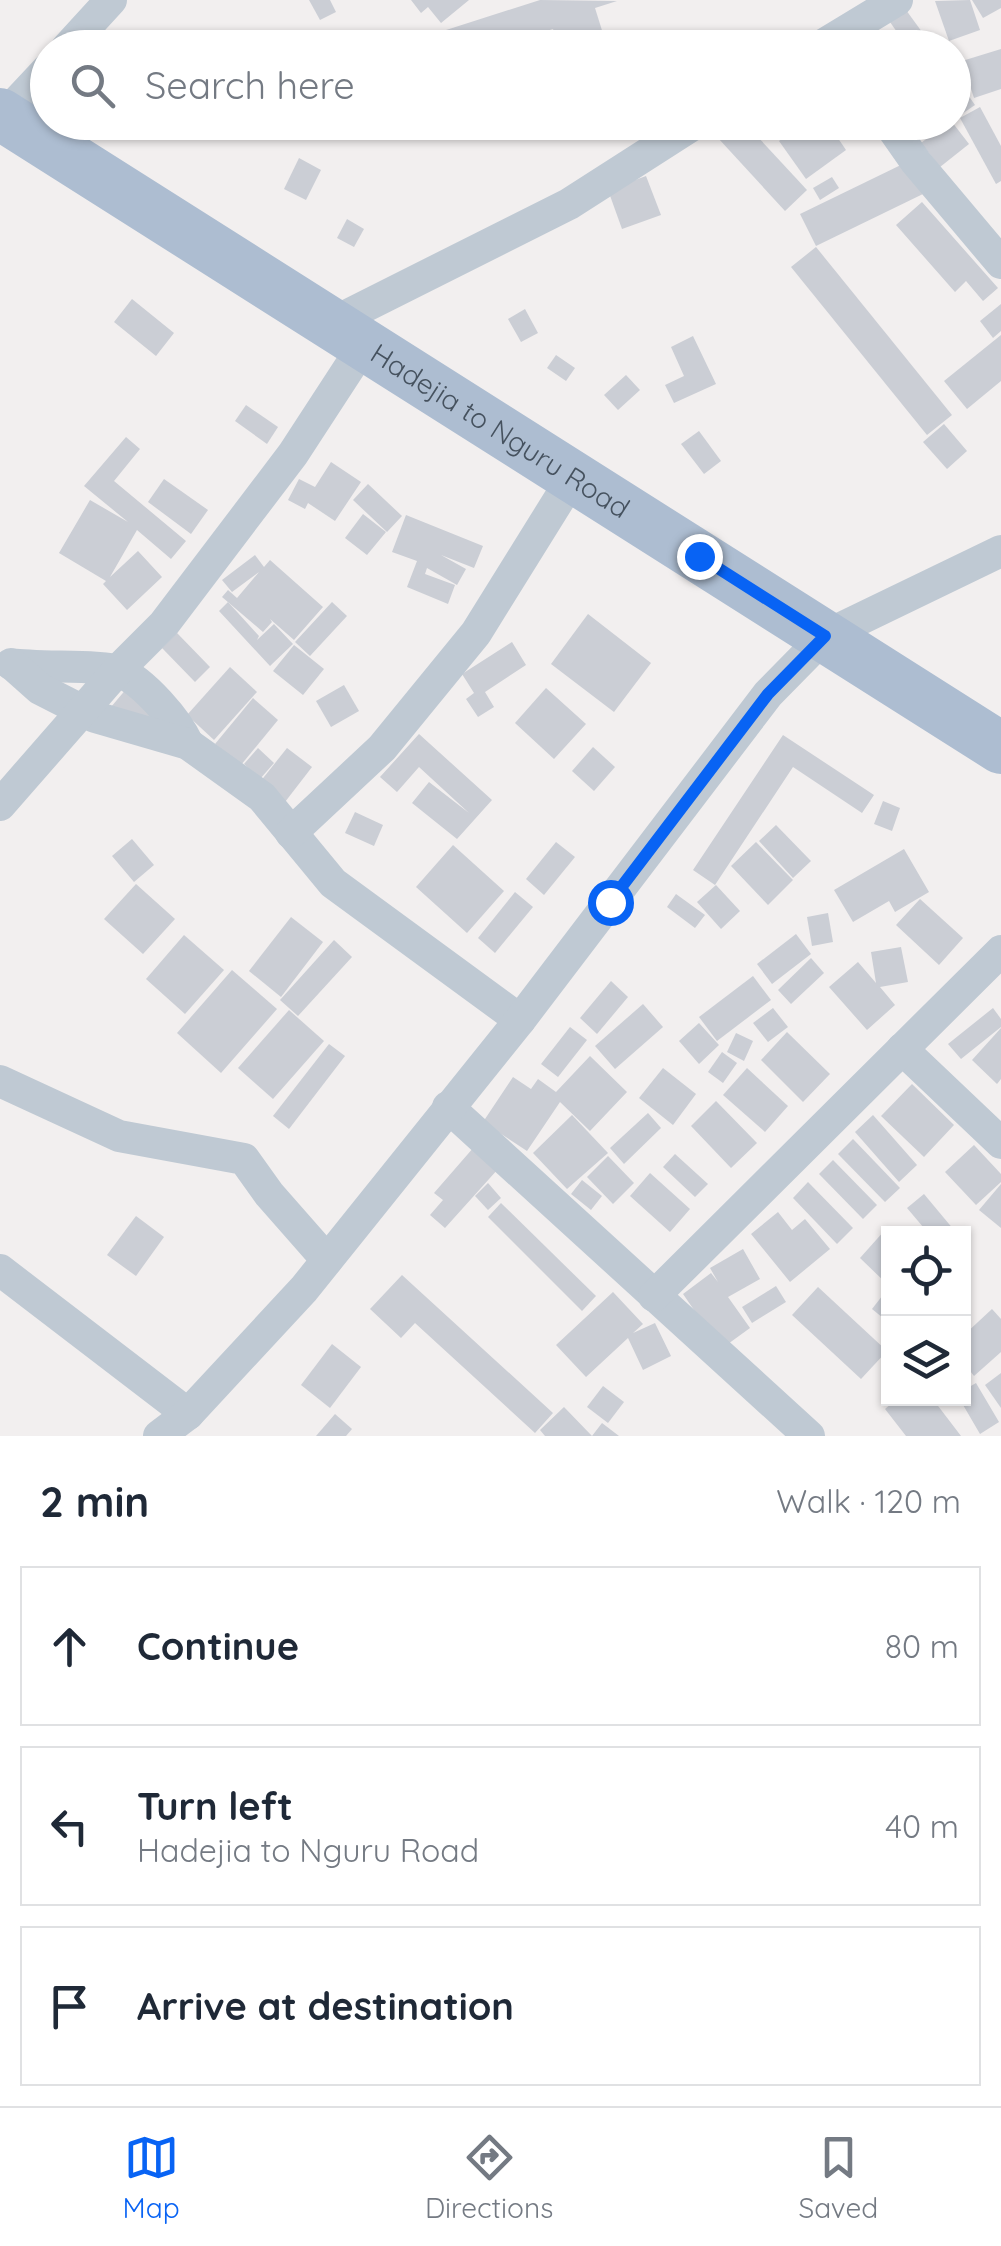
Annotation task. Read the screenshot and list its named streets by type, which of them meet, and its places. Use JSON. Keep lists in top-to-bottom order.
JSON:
{
  "streets": {
    "main road": ["Hadejia to Nguru Road"]
  },
  "page": {
    "search": "Search here",
    "heading": ["2 min", "Walk · 120 m"],
    "list": [
      ["Continue", "80 m"],
      ["Turn left", "Hadejia to Nguru Road", "40 m"],
      "Arrive at destination"
    ],
    "nav": ["Map", "Directions", "Saved"]
  }
}
